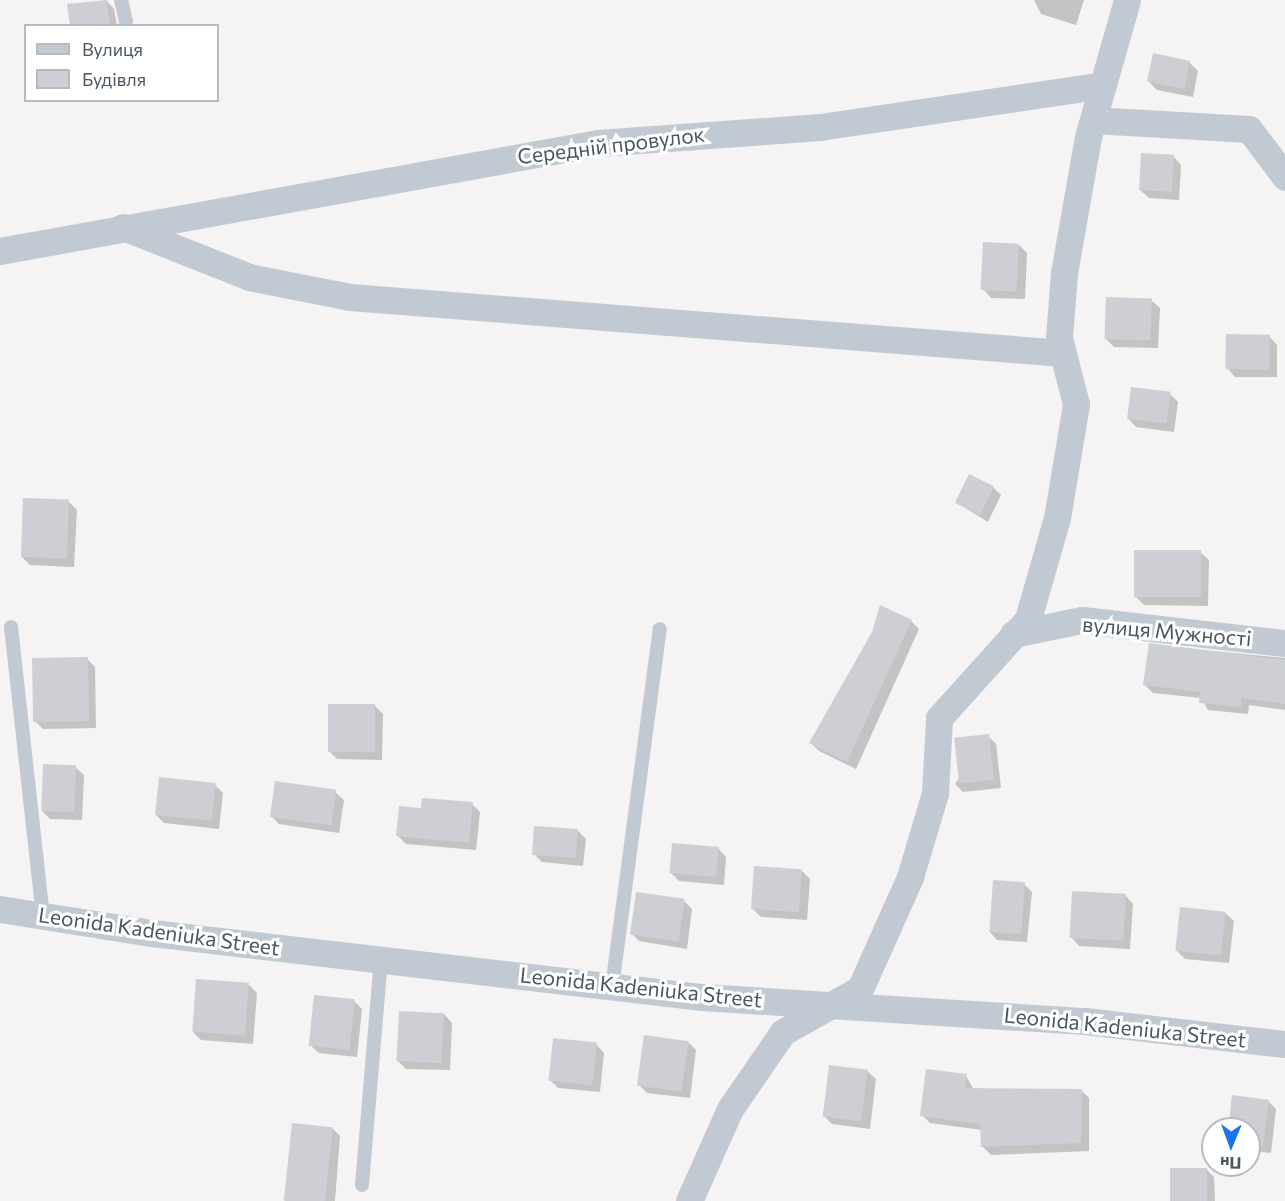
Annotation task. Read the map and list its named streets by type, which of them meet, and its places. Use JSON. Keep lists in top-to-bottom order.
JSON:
{
  "streets": {
    "street": ["Середній провулок", "вулиця Мужності", "Leonida Kadeniuka Street"]
  },
  "legend": ["Вулиця", "Будівля"],
  "north": "bottom"
}
